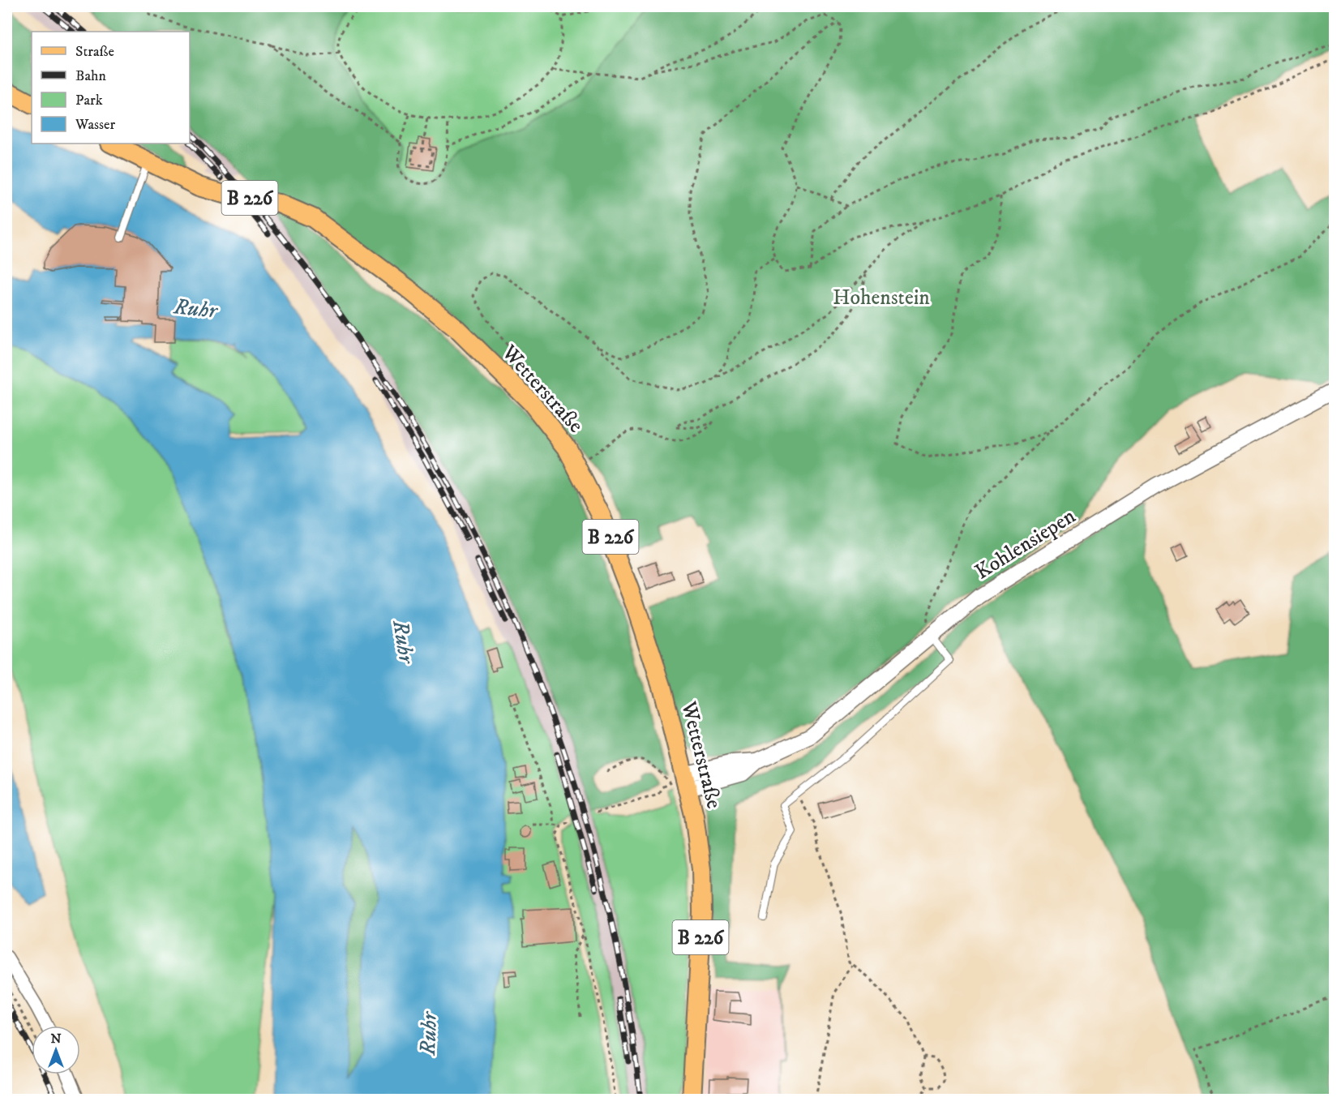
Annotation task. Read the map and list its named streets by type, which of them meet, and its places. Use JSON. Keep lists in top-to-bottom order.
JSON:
{
  "streets": {
    "main road": ["B 226", "Wetterstraße"],
    "street": ["Kohlensiepen"]
  },
  "crossings": [
    ["Wetterstraße", "Kohlensiepen"]
  ],
  "water": ["Ruhr"],
  "parks": ["Hohenstein"],
  "legend": [
    "Straße",
    "Bahn",
    "Park",
    "Wasser"
  ],
  "north": "top"
}
